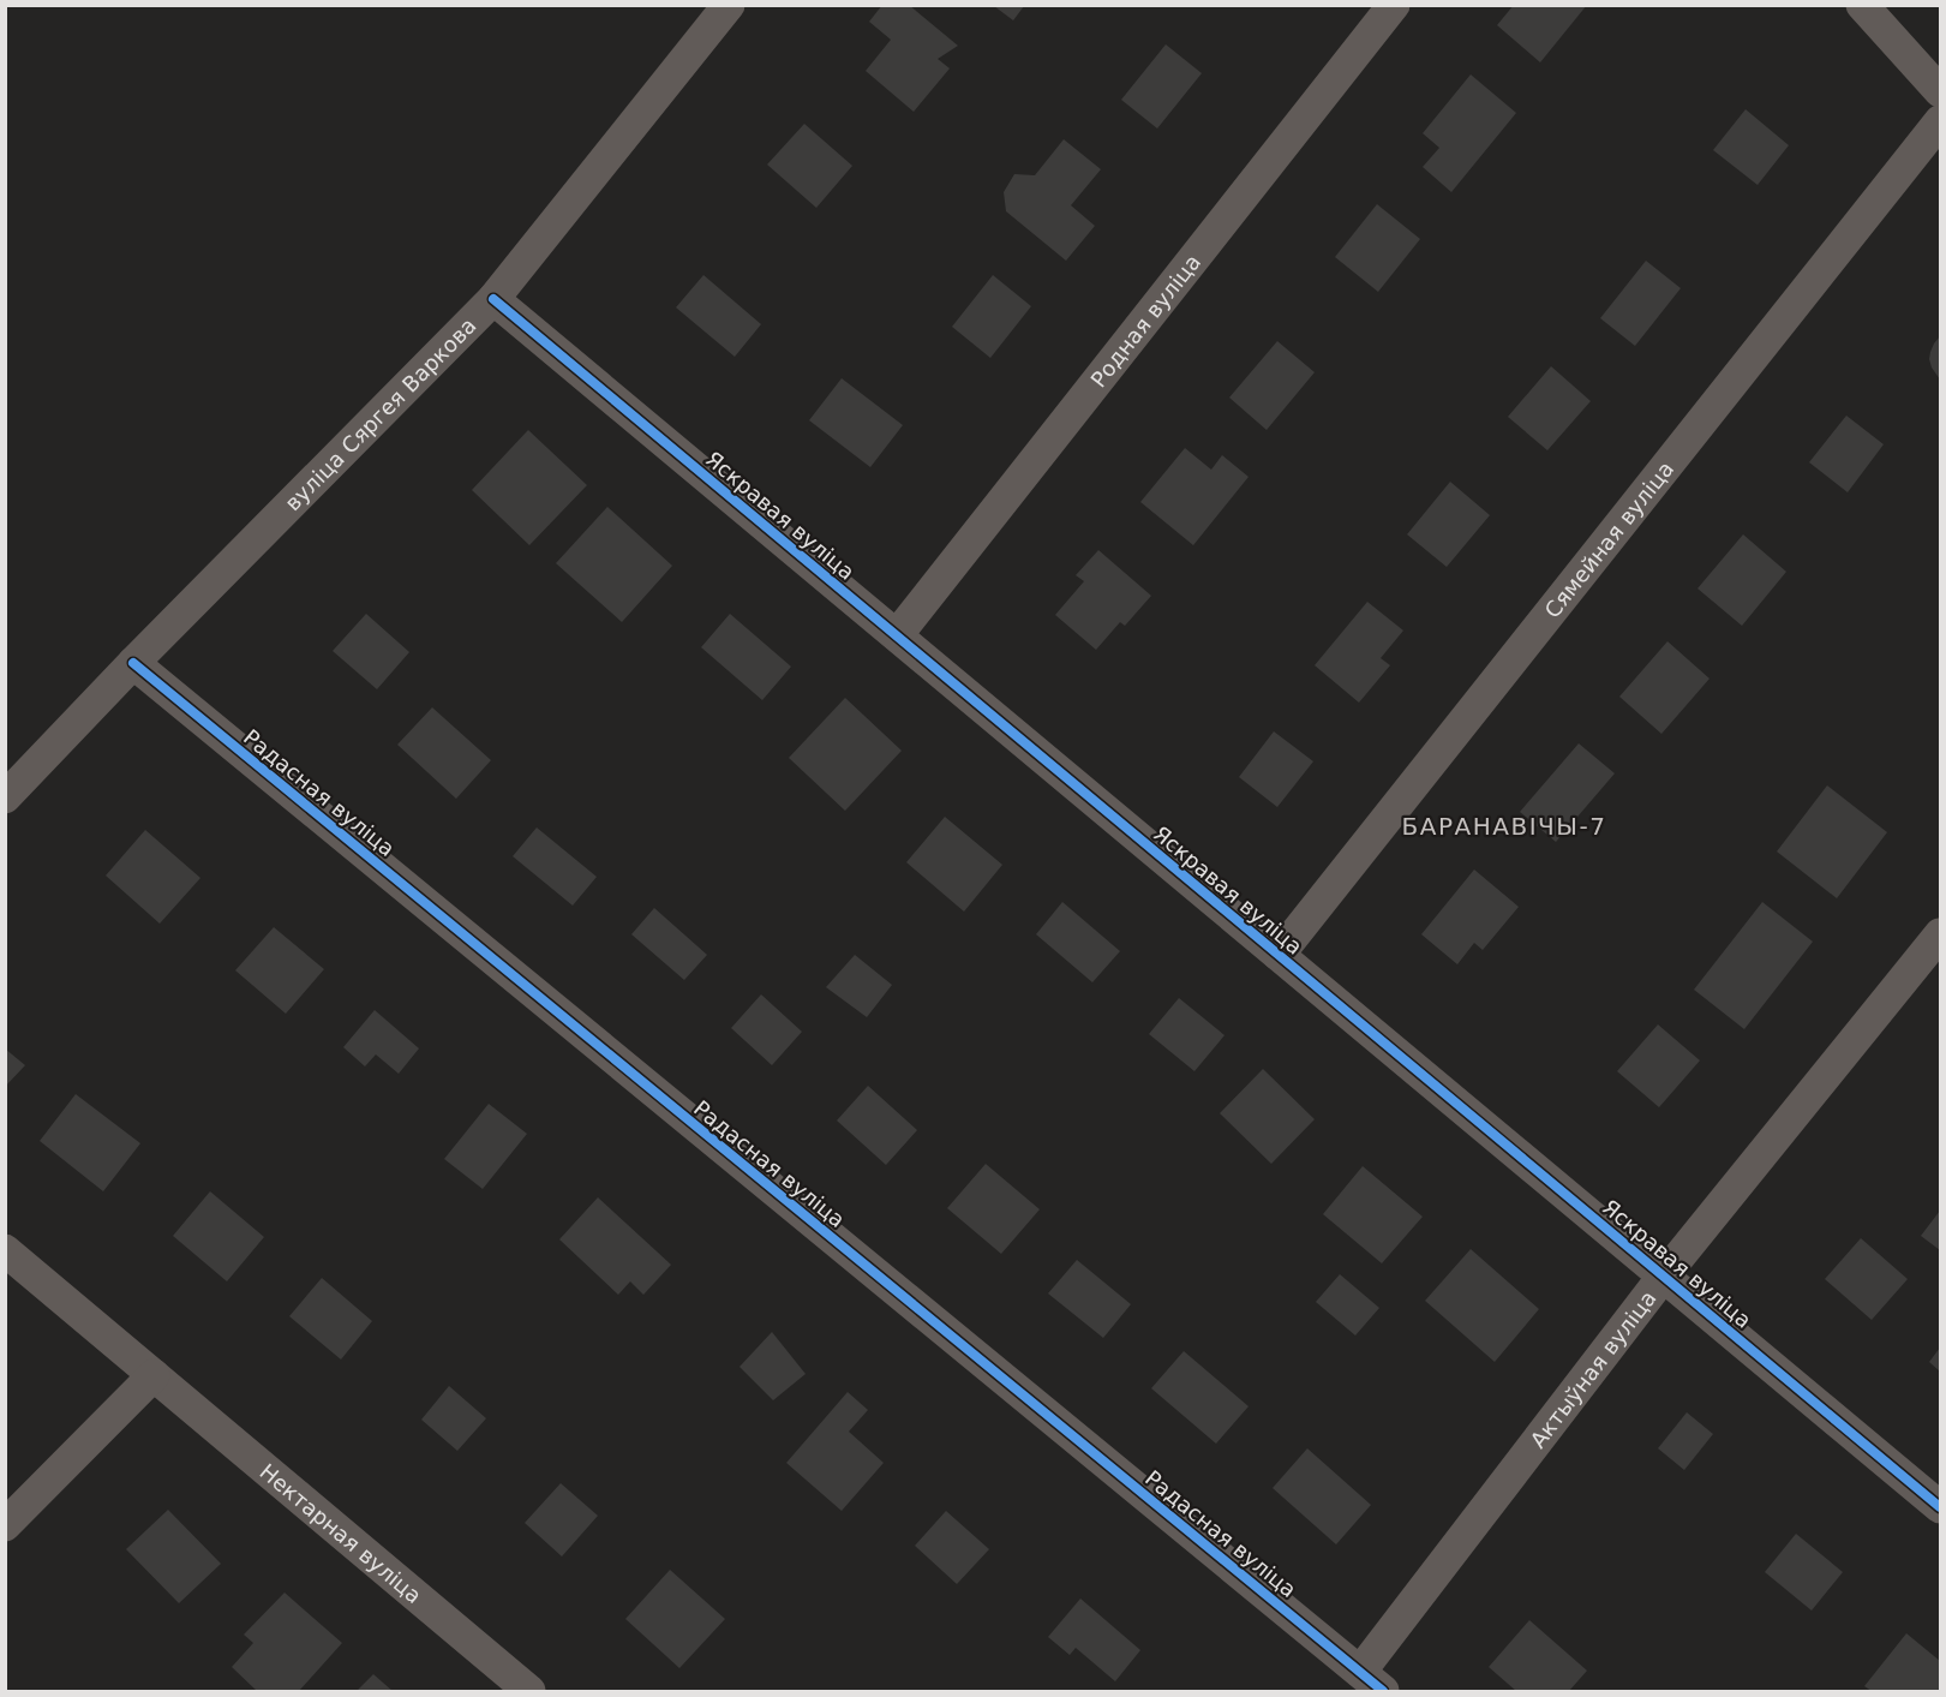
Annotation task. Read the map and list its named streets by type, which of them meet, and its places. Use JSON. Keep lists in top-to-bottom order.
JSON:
{
  "streets": {
    "street": [
      "Родная вуліца",
      "вуліца Сяргея Варкова",
      "Яскравая вуліца",
      "Сямейная вуліца",
      "Радасная вуліца",
      "Актыўная вуліца",
      "Нектарная вуліца"
    ]
  },
  "crossings": [
    ["Родная вуліца", "Яскравая вуліца"],
    ["вуліца Сяргея Варкова", "Яскравая вуліца"],
    ["вуліца Сяргея Варкова", "Радасная вуліца"],
    ["Яскравая вуліца", "Сямейная вуліца"],
    ["Яскравая вуліца", "Актыўная вуліца"],
    ["Радасная вуліца", "Актыўная вуліца"]
  ],
  "districts": ["БАРАНАВІЧЫ-7"]
}
